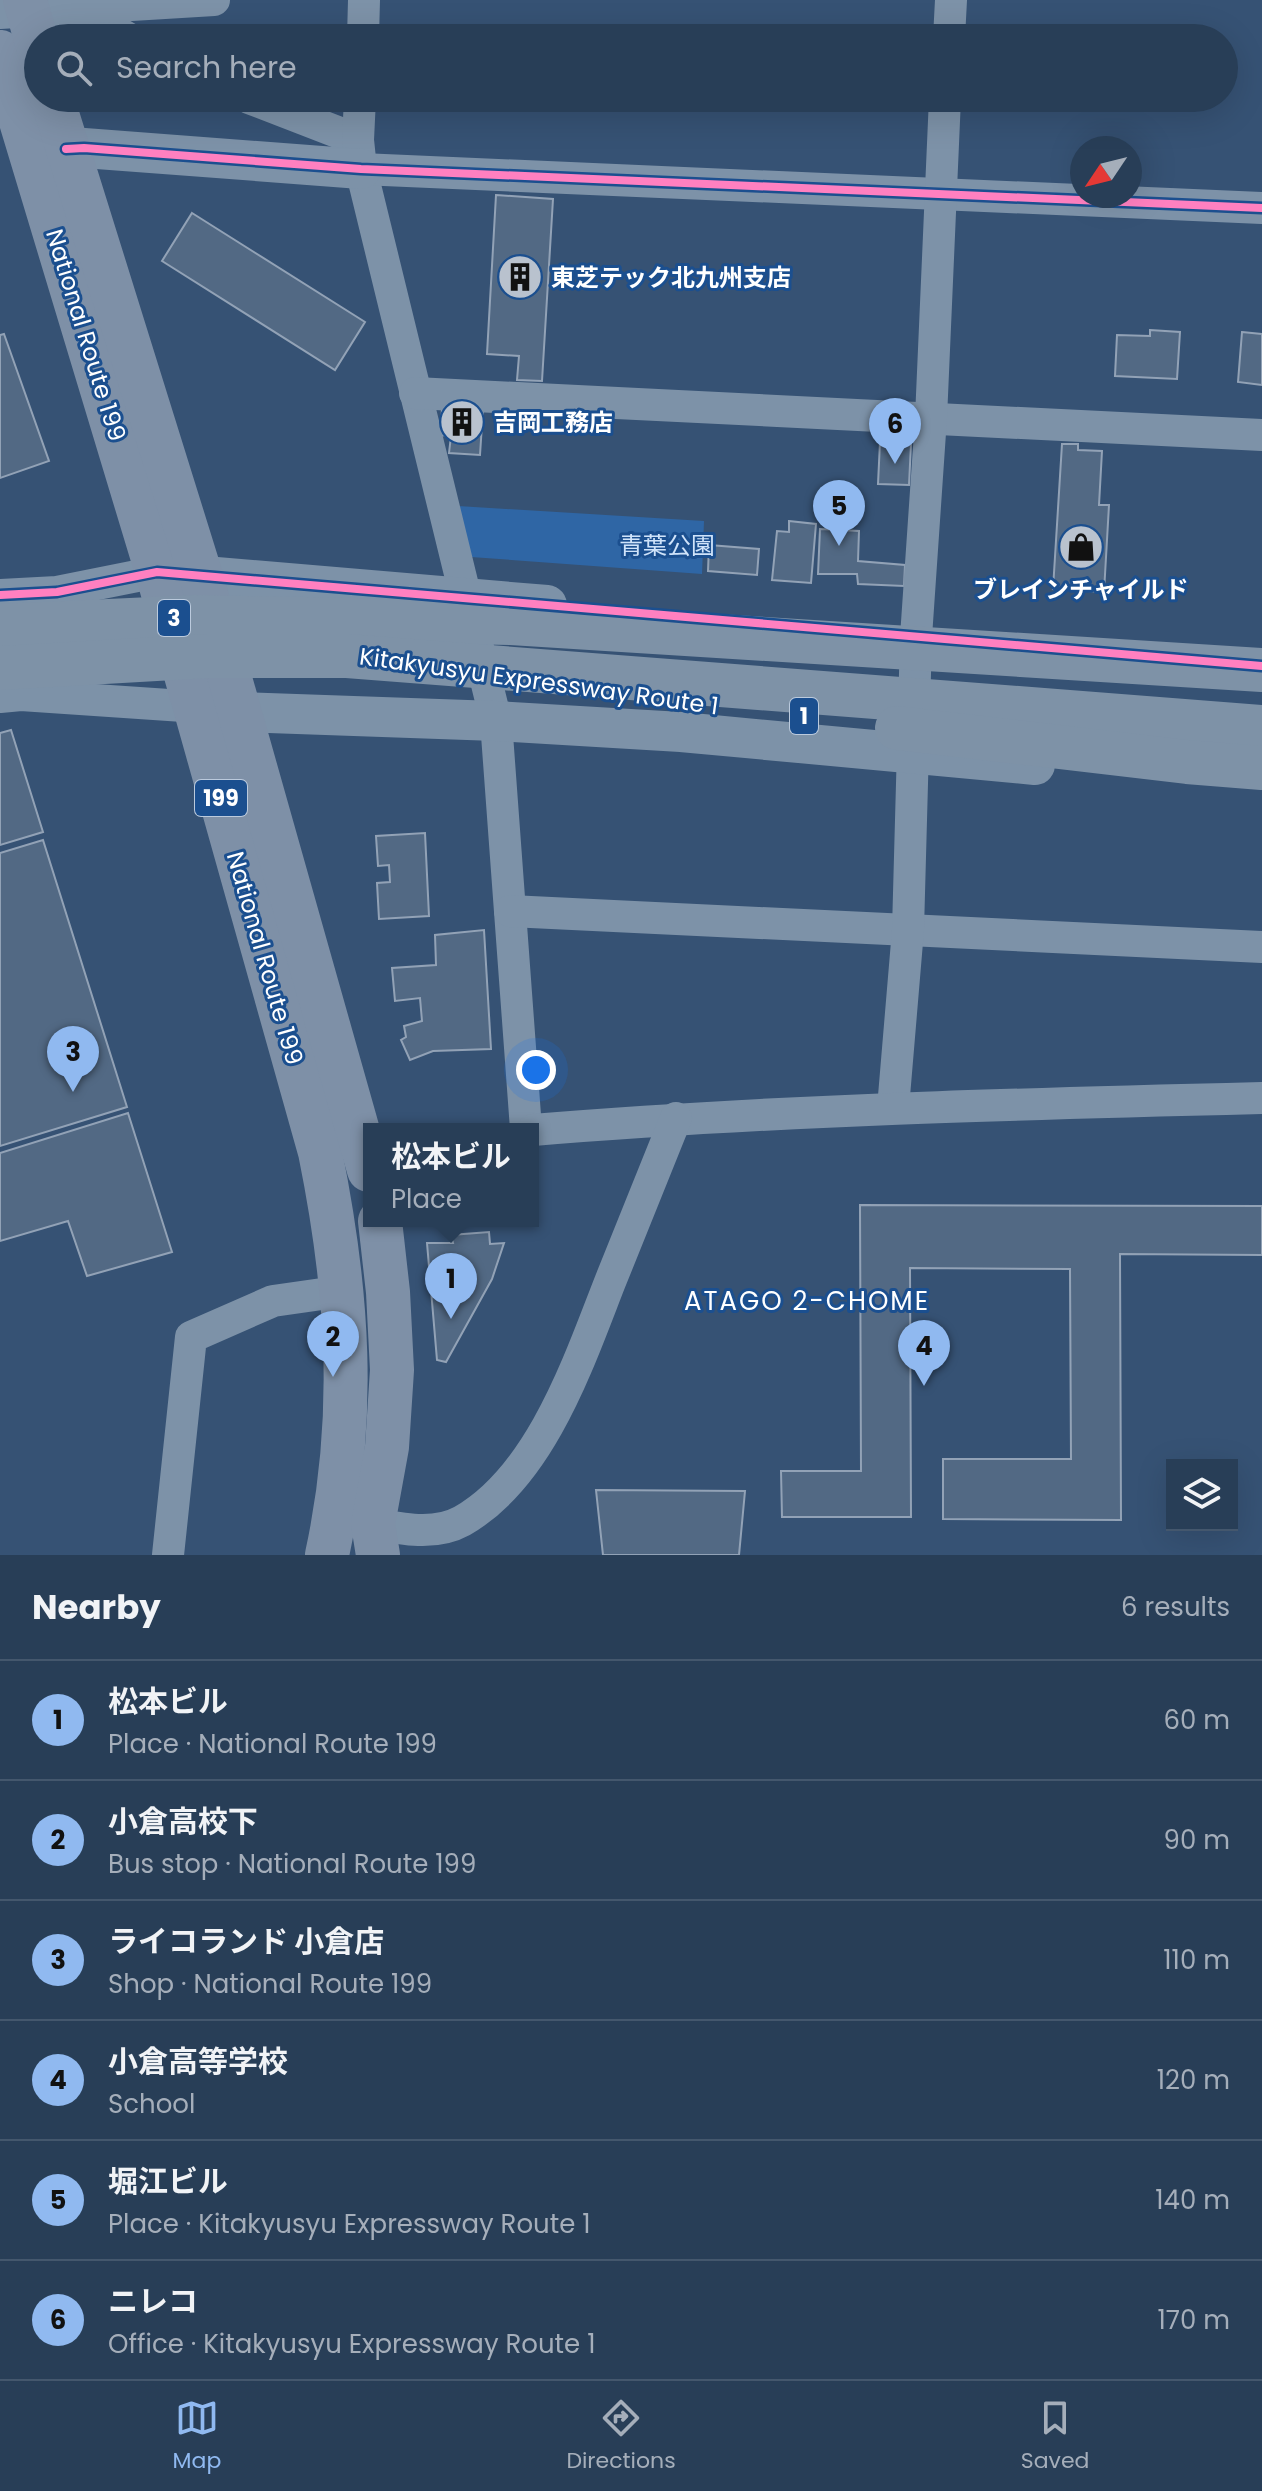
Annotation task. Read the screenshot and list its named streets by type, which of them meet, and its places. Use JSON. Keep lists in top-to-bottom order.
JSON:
{
  "streets": {
    "highway": [
      "National Route 199",
      "3",
      "Kitakyusyu Expressway Route 1",
      "1",
      "199"
    ]
  },
  "crossings": [
    ["3", "Kitakyusyu Expressway Route 1"]
  ],
  "districts": ["ATAGO 2-CHOME"],
  "parks": ["青葉公園"],
  "places": {
    "building": ["東芝テック北九州支店", "吉岡工務店"],
    "shop": ["ブレインチャイルド"]
  },
  "north": "bottom left",
  "page": {
    "search": "Search here",
    "pins": [
      "6",
      "5",
      "3",
      "1",
      "2",
      "4"
    ],
    "popup": ["松本ビル", "Place"],
    "heading": ["Nearby", "6 results"],
    "list": [
      {
        "mark": "1",
        "name": "松本ビル",
        "note": "Place · National Route 199",
        "value": "60 m"
      },
      {
        "mark": "2",
        "name": "小倉高校下",
        "note": "Bus stop · National Route 199",
        "value": "90 m"
      },
      {
        "mark": "3",
        "name": "ライコランド 小倉店",
        "note": "Shop · National Route 199",
        "value": "110 m"
      },
      {
        "mark": "4",
        "name": "小倉高等学校",
        "note": "School",
        "value": "120 m"
      },
      {
        "mark": "5",
        "name": "堀江ビル",
        "note": "Place · Kitakyusyu Expressway Route 1",
        "value": "140 m"
      },
      {
        "mark": "6",
        "name": "ニレコ",
        "note": "Office · Kitakyusyu Expressway Route 1",
        "value": "170 m"
      }
    ],
    "nav": ["Map", "Directions", "Saved"]
  }
}
